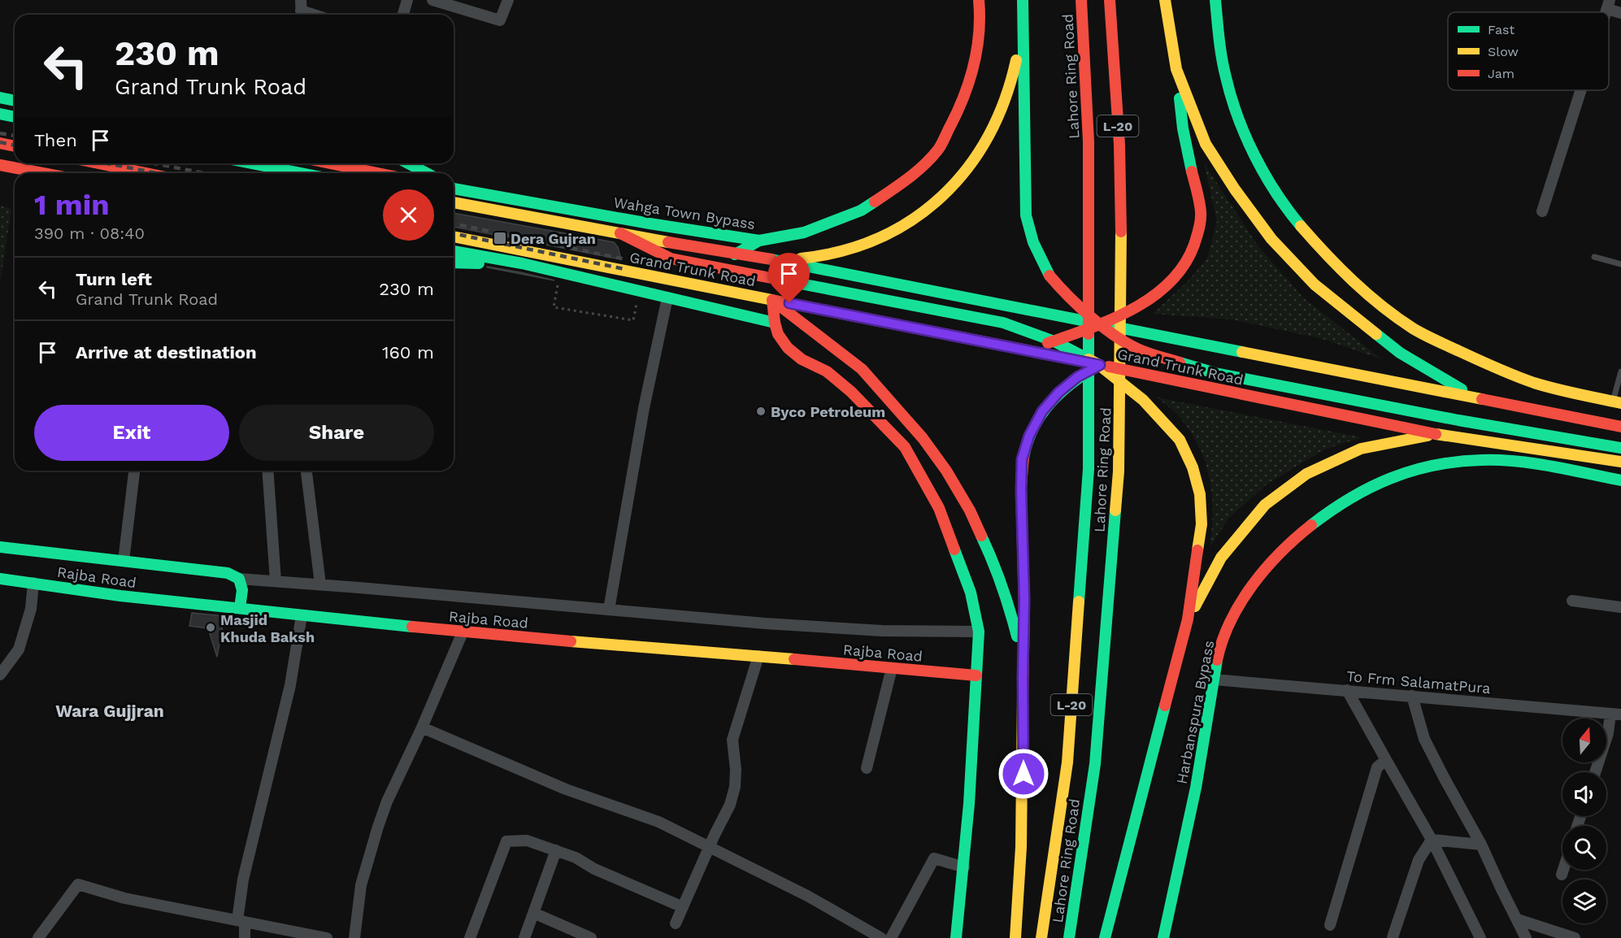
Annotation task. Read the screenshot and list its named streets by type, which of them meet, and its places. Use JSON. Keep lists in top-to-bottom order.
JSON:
{
  "streets": {
    "main road": [
      "Lahore Ring Road",
      "L-20",
      "Wahga Town Bypass",
      "Grand Trunk Road",
      "Rajba Road",
      "Harbanspura Bypass"
    ],
    "street": ["To Frm SalamatPura"]
  },
  "crossings": [
    ["To Frm SalamatPura", "Harbanspura Bypass"]
  ],
  "districts": ["Wara Gujjran"],
  "places": {
    "transit": ["Dera Gujran"],
    "other": ["Byco Petroleum", "Masjid Khuda Baksh"]
  },
  "legend": ["Fast", "Slow", "Jam"],
  "north": "top",
  "page": {
    "turn": ["230 m", "Grand Trunk Road"],
    "then": "Then",
    "heading": ["1 min", "390 m · 08:40"],
    "list": [
      {
        "name": "Turn left",
        "note": "Grand Trunk Road",
        "value": "230 m"
      },
      {
        "name": "Arrive at destination",
        "value": "160 m"
      }
    ],
    "buttons": ["Exit", "Share"]
  }
}
